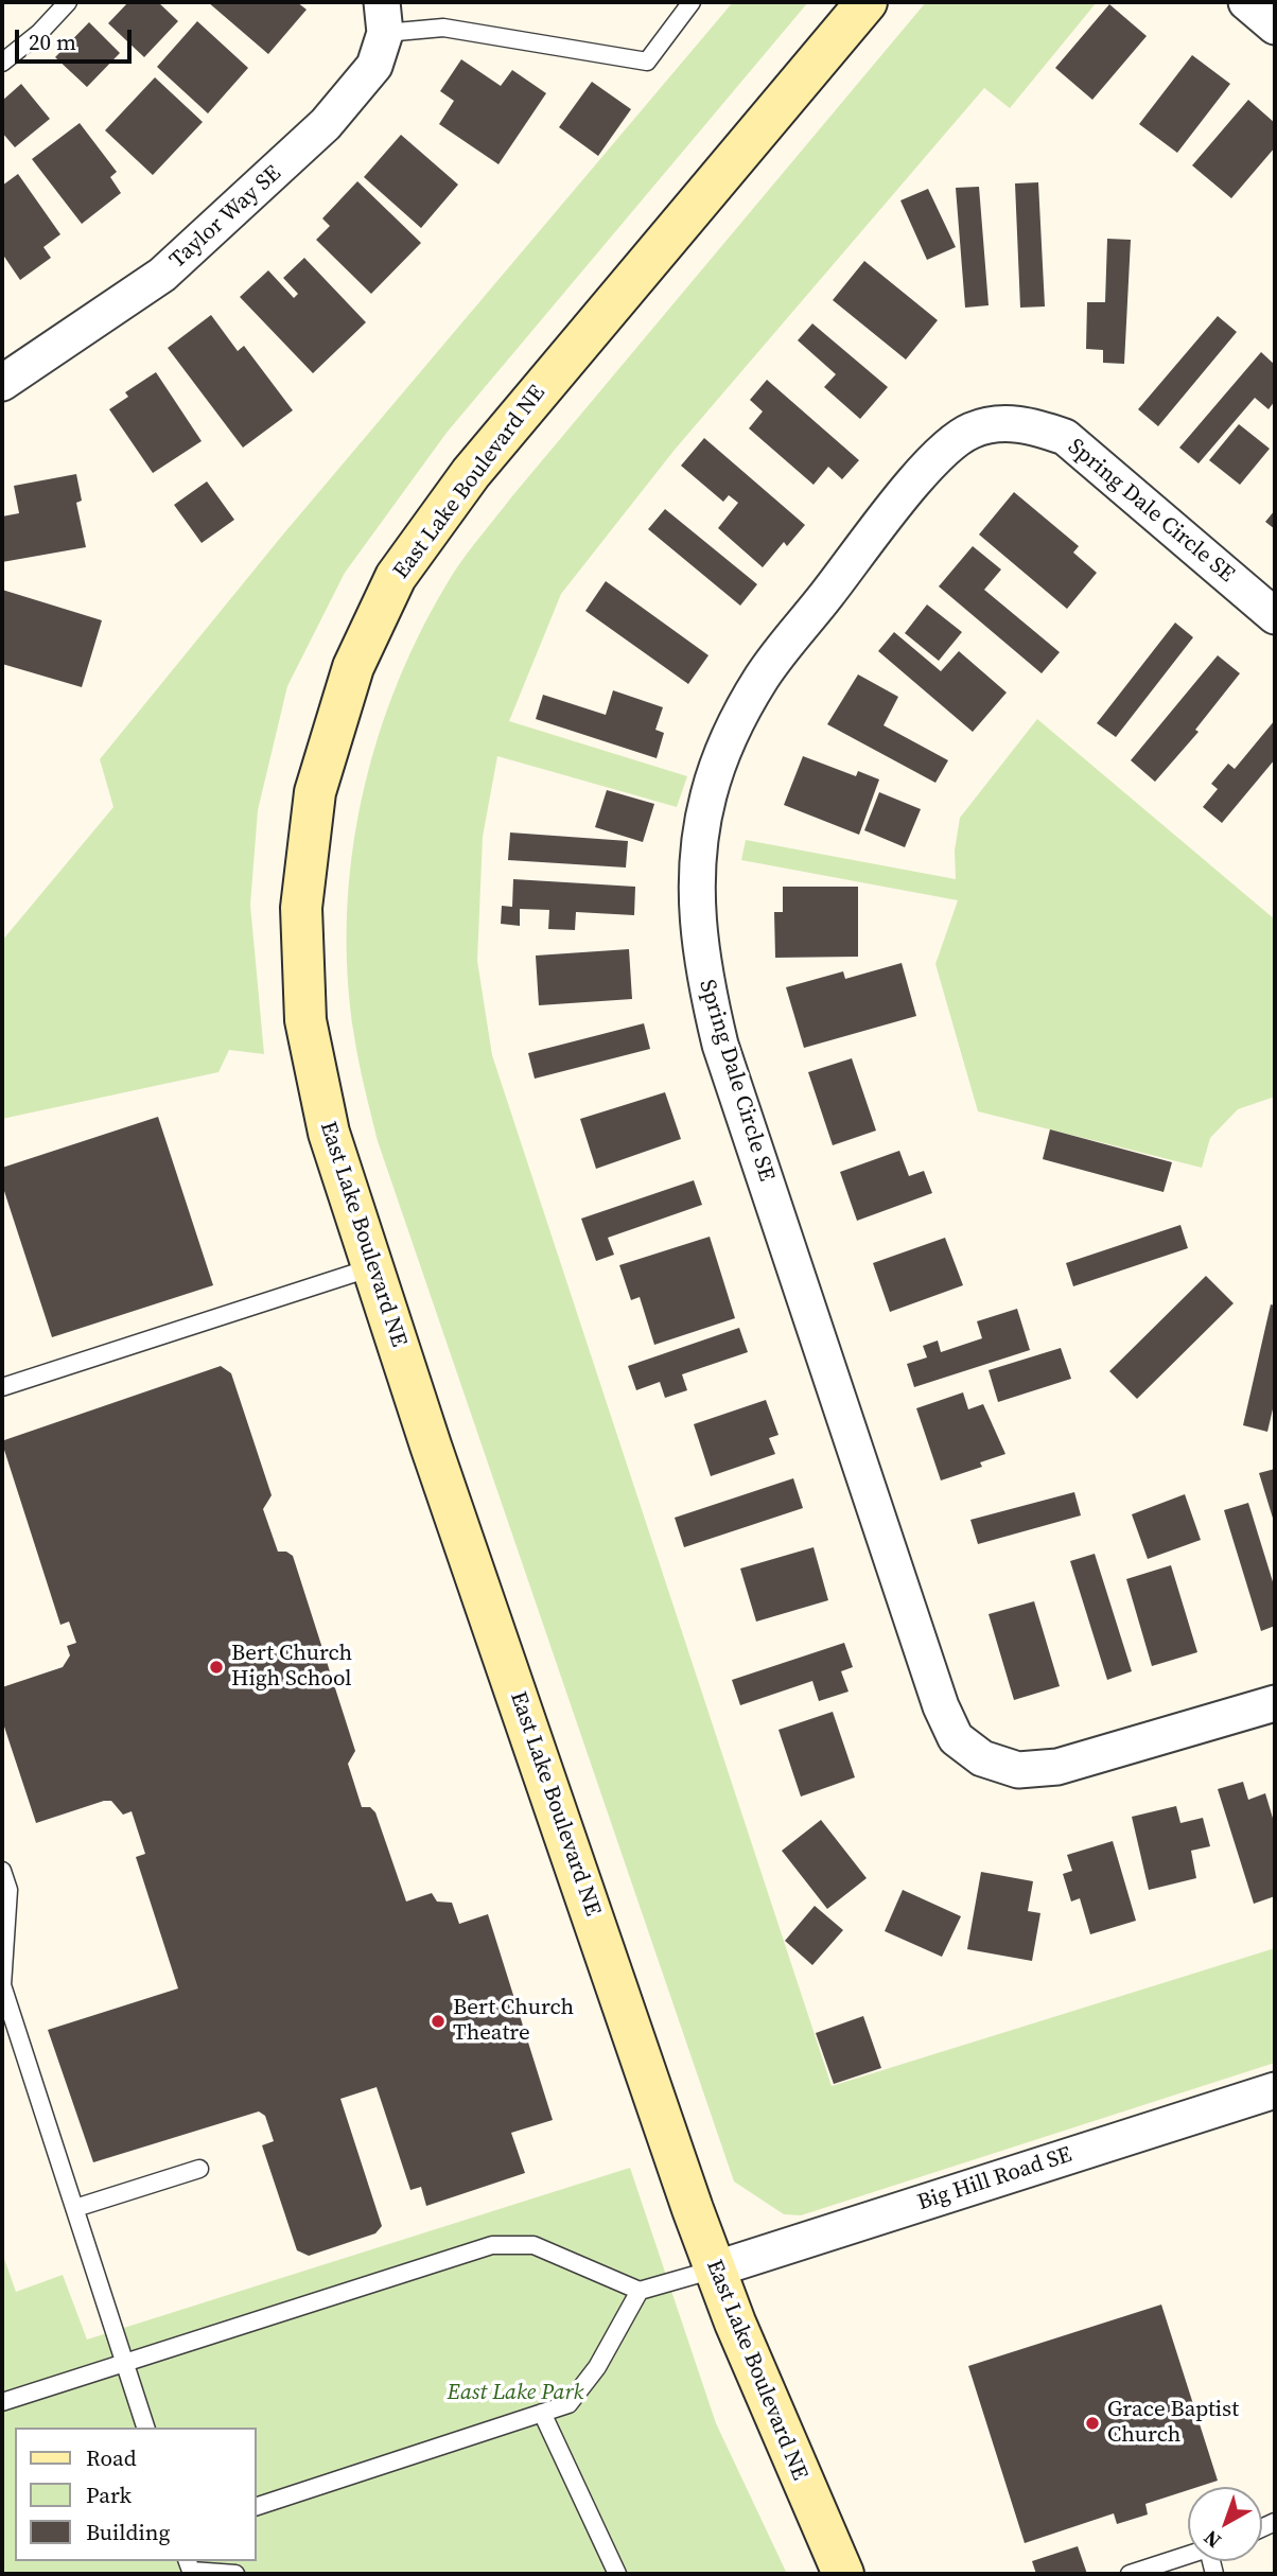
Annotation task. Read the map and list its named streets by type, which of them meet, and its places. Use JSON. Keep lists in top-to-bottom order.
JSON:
{
  "streets": {
    "main road": ["East Lake Boulevard NE"],
    "street": ["Taylor Way SE", "Spring Dale Circle SE", "Big Hill Road SE"]
  },
  "crossings": [
    ["East Lake Boulevard NE", "Big Hill Road SE"]
  ],
  "parks": ["East Lake Park"],
  "places": ["Bert Church High School", "Bert Church Theatre", "Grace Baptist Church"],
  "legend": ["Road", "Park", "Building"],
  "scale_bar": "20 m",
  "north": "bottom left"
}
